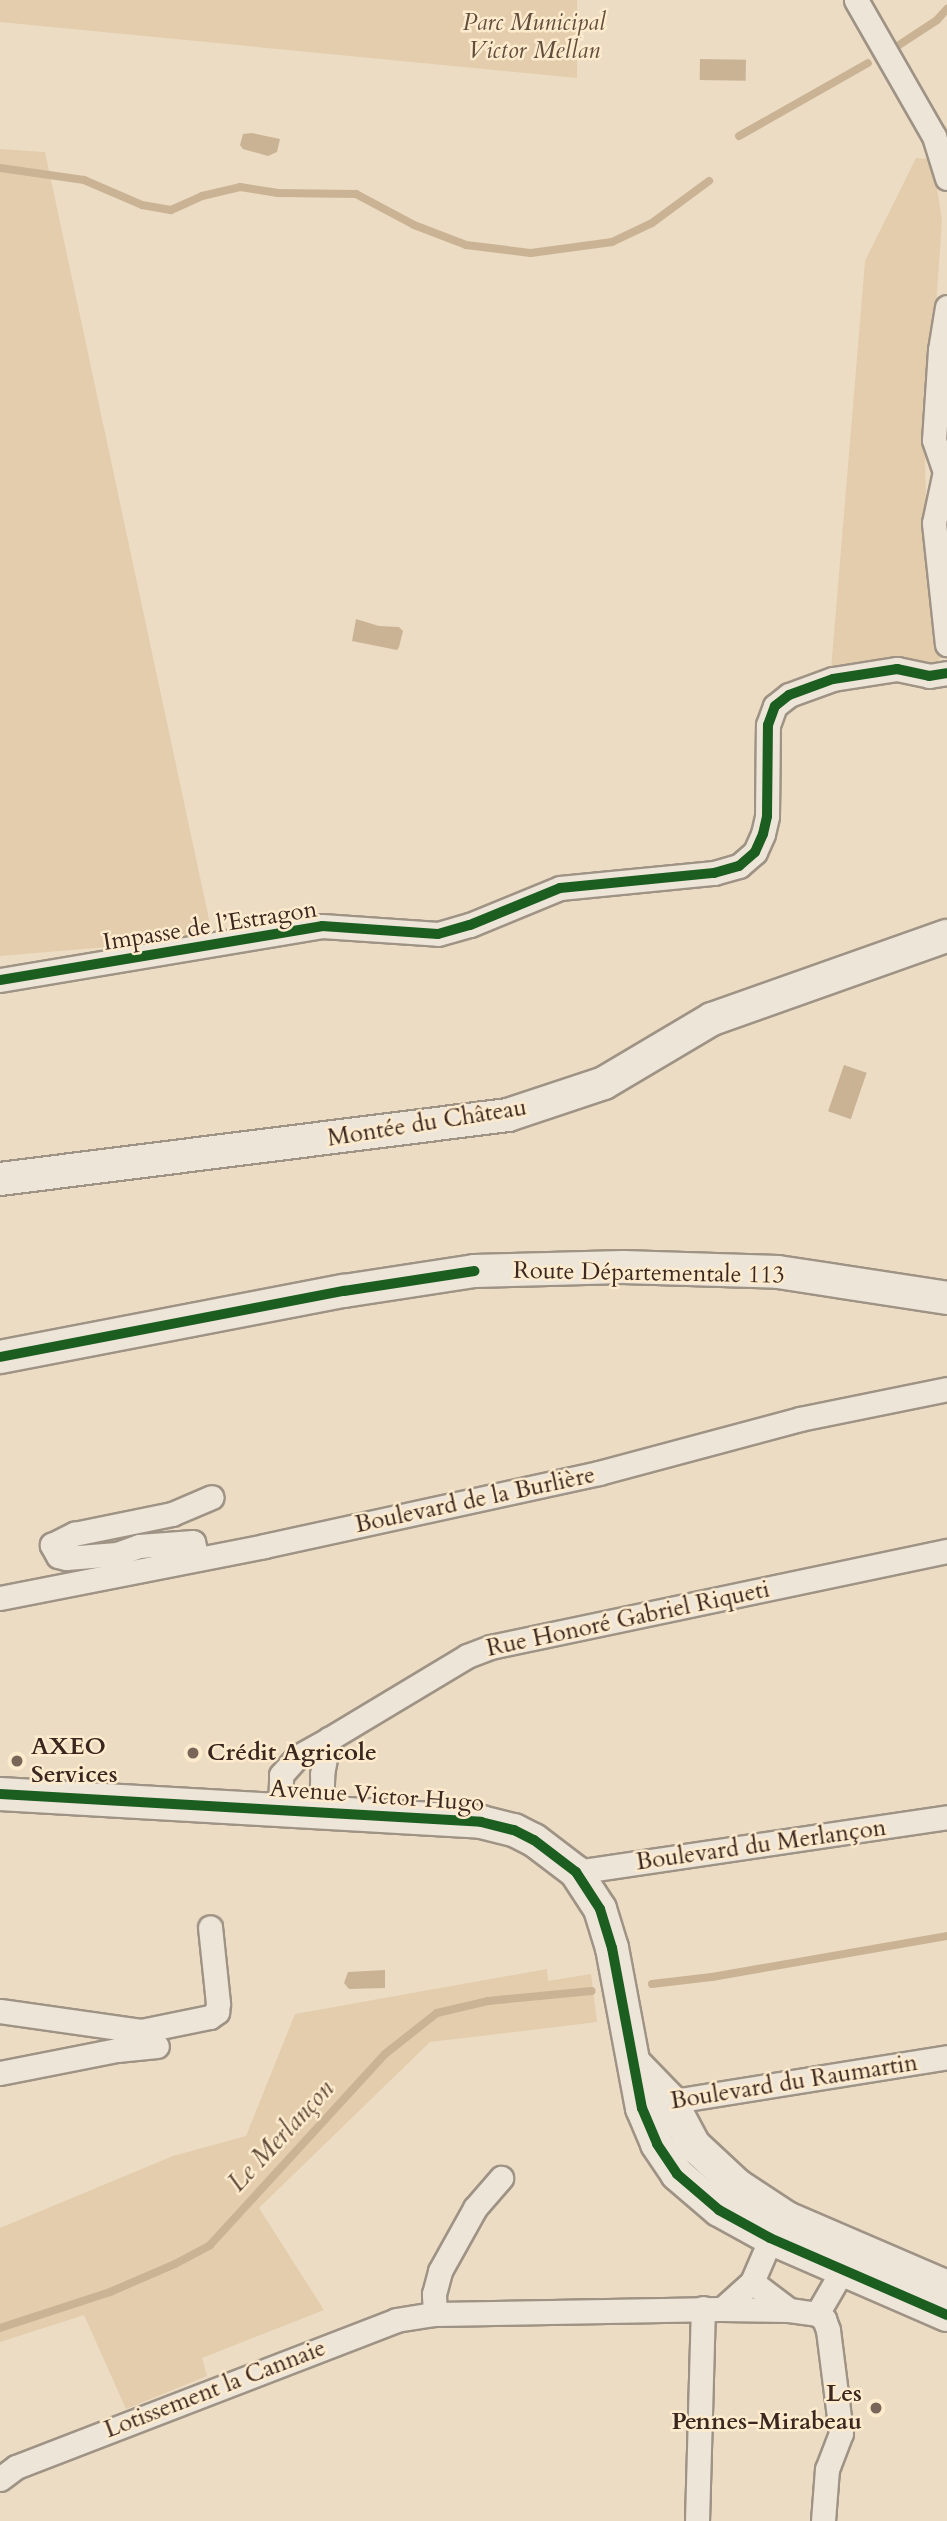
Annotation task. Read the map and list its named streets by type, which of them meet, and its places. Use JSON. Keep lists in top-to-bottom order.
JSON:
{
  "streets": {
    "street": [
      "Impasse de l’Estragon",
      "Montée du Château",
      "Route Départementale 113",
      "Boulevard de la Burlière",
      "Rue Honoré Gabriel Riqueti",
      "Avenue Victor Hugo",
      "Boulevard du Merlançon",
      "Boulevard du Raumartin",
      "Lotissement la Cannaie"
    ]
  },
  "crossings": [
    ["Rue Honoré Gabriel Riqueti", "Avenue Victor Hugo"],
    ["Avenue Victor Hugo", "Boulevard du Merlançon"],
    ["Avenue Victor Hugo", "Boulevard du Raumartin"]
  ],
  "water": ["Le Merlançon"],
  "parks": ["Parc Municipal Victor Mellan"],
  "places": ["Crédit Agricole", "AXEO Services", "Les Pennes-Mirabeau"]
}
